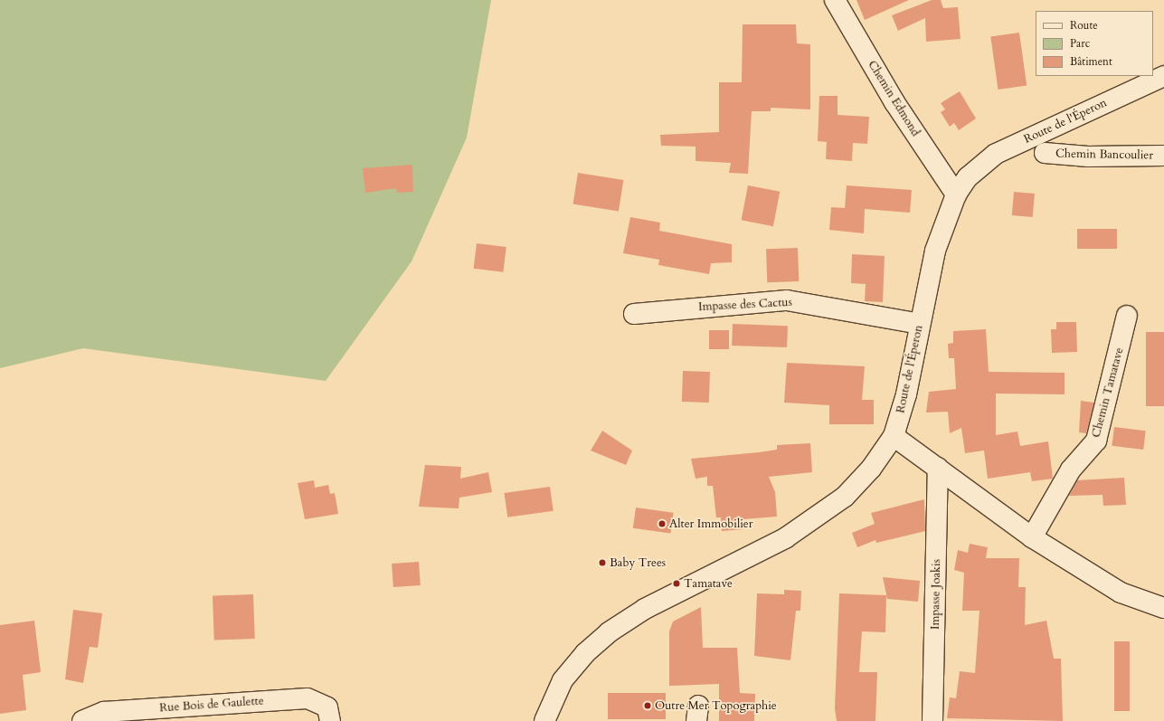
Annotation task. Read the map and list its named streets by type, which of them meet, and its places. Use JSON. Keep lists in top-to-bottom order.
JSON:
{
  "streets": {
    "street": [
      "Chemin Edmond",
      "Route de l'Éperon",
      "Chemin Bancoulier",
      "Impasse des Cactus",
      "Chemin Tamatave",
      "Impasse Joakis",
      "Rue Bois de Gaulette"
    ]
  },
  "crossings": [
    ["Chemin Edmond", "Route de l'Éperon"],
    ["Route de l'Éperon", "Impasse des Cactus"]
  ],
  "places": [
    "Alter Immobilier",
    "Baby Trees",
    "Tamatave",
    "Outre Mer Topographie"
  ],
  "legend": ["Route", "Parc", "Bâtiment"]
}
